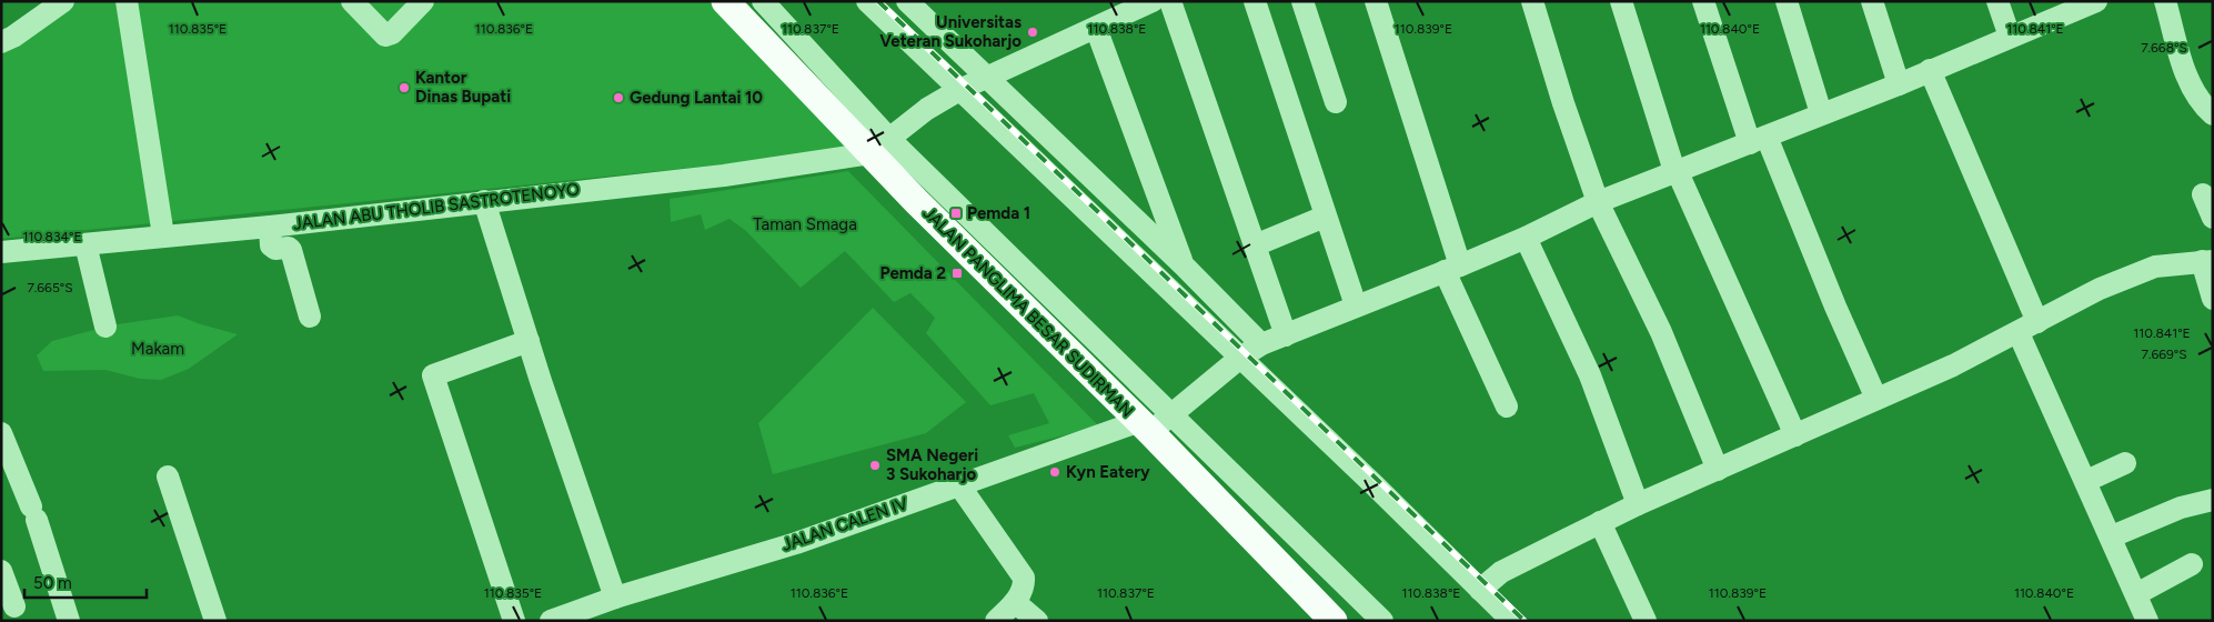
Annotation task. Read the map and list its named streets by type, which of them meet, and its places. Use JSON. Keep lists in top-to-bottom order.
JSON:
{
  "streets": {
    "main road": ["JALAN PANGLIMA BESAR SUDIRMAN"],
    "street": ["JALAN ABU THOLIB SASTROTENOYO", "JALAN CALEN IV"]
  },
  "crossings": [
    ["JALAN ABU THOLIB SASTROTENOYO", "JALAN PANGLIMA BESAR SUDIRMAN"],
    ["JALAN PANGLIMA BESAR SUDIRMAN", "JALAN CALEN IV"]
  ],
  "parks": ["Taman Smaga", "Makam"],
  "places": {
    "other": [
      "Universitas Veteran Sukoharjo",
      "Kantor Dinas Bupati",
      "Gedung Lantai 10",
      "SMA Negeri 3 Sukoharjo",
      "Kyn Eatery"
    ],
    "transit": ["Pemda 1", "Pemda 2"]
  },
  "scale_bar": "50 m",
  "coordinates": [
    "110.835°E",
    "110.836°E",
    "110.837°E",
    "110.838°E",
    "110.839°E",
    "110.840°E",
    "110.841°E",
    "7.668°S",
    "110.834°E",
    "7.665°S",
    "7.669°S"
  ]
}
